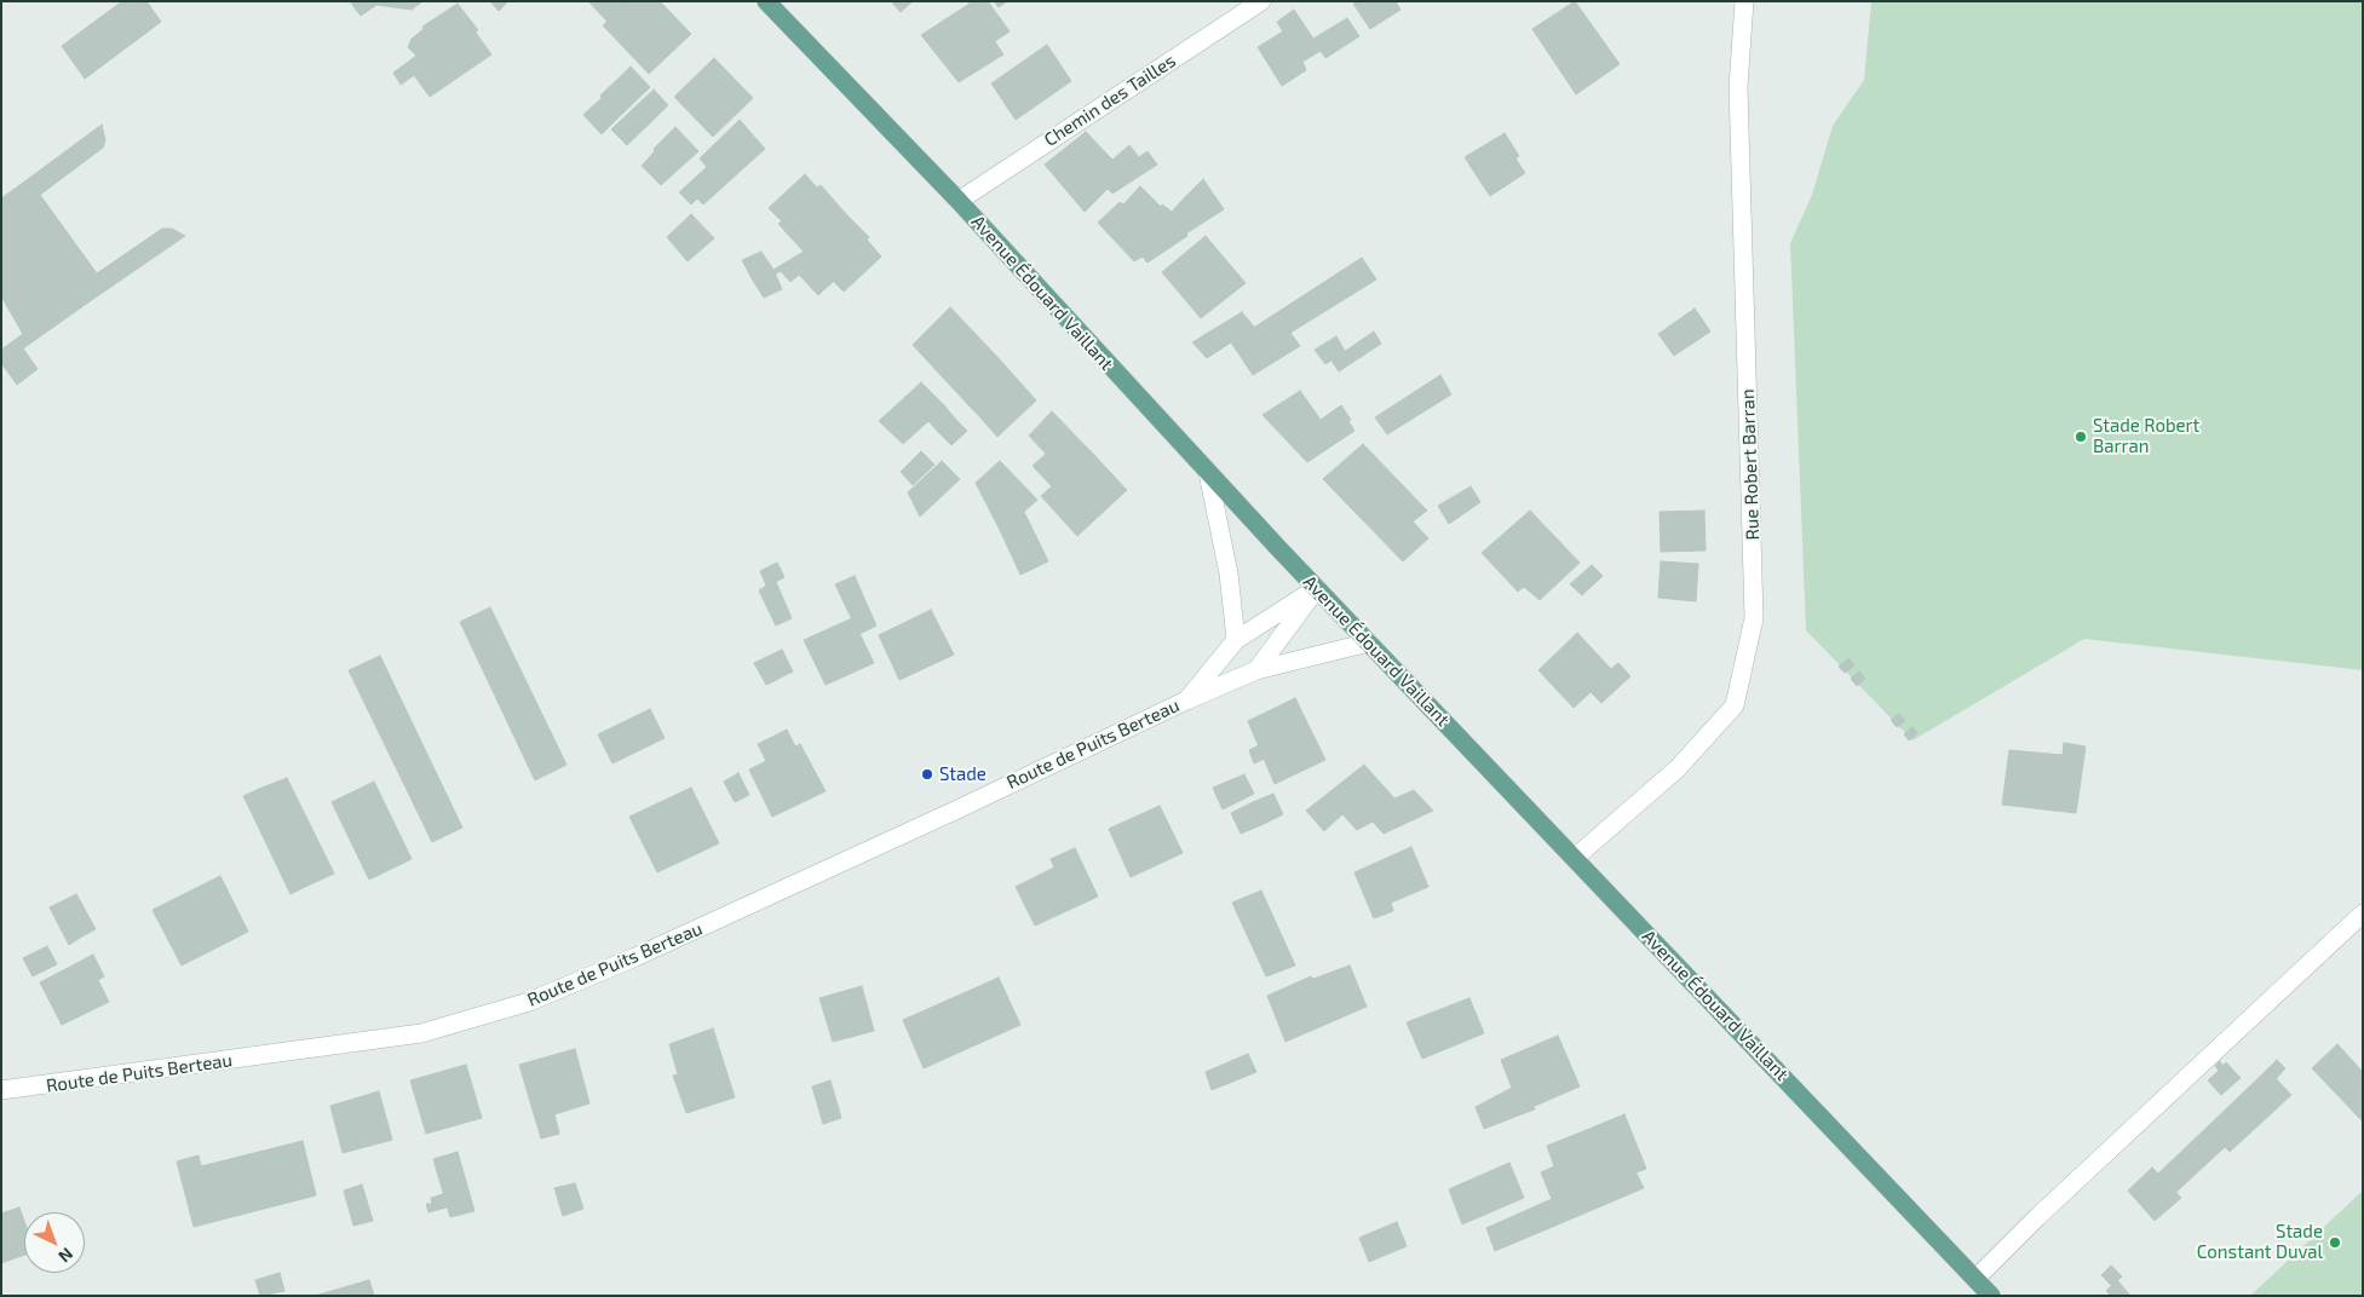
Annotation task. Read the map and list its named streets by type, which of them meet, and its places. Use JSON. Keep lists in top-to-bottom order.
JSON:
{
  "streets": {
    "main road": ["Avenue Édouard Vaillant"],
    "street": ["Chemin des Tailles", "Rue Robert Barran", "Route de Puits Berteau"]
  },
  "crossings": [
    ["Chemin des Tailles", "Avenue Édouard Vaillant"],
    ["Avenue Édouard Vaillant", "Rue Robert Barran"],
    ["Avenue Édouard Vaillant", "Route de Puits Berteau"]
  ],
  "places": ["Stade Robert Barran", "Stade", "Stade Constant Duval"],
  "north": "bottom right"
}
